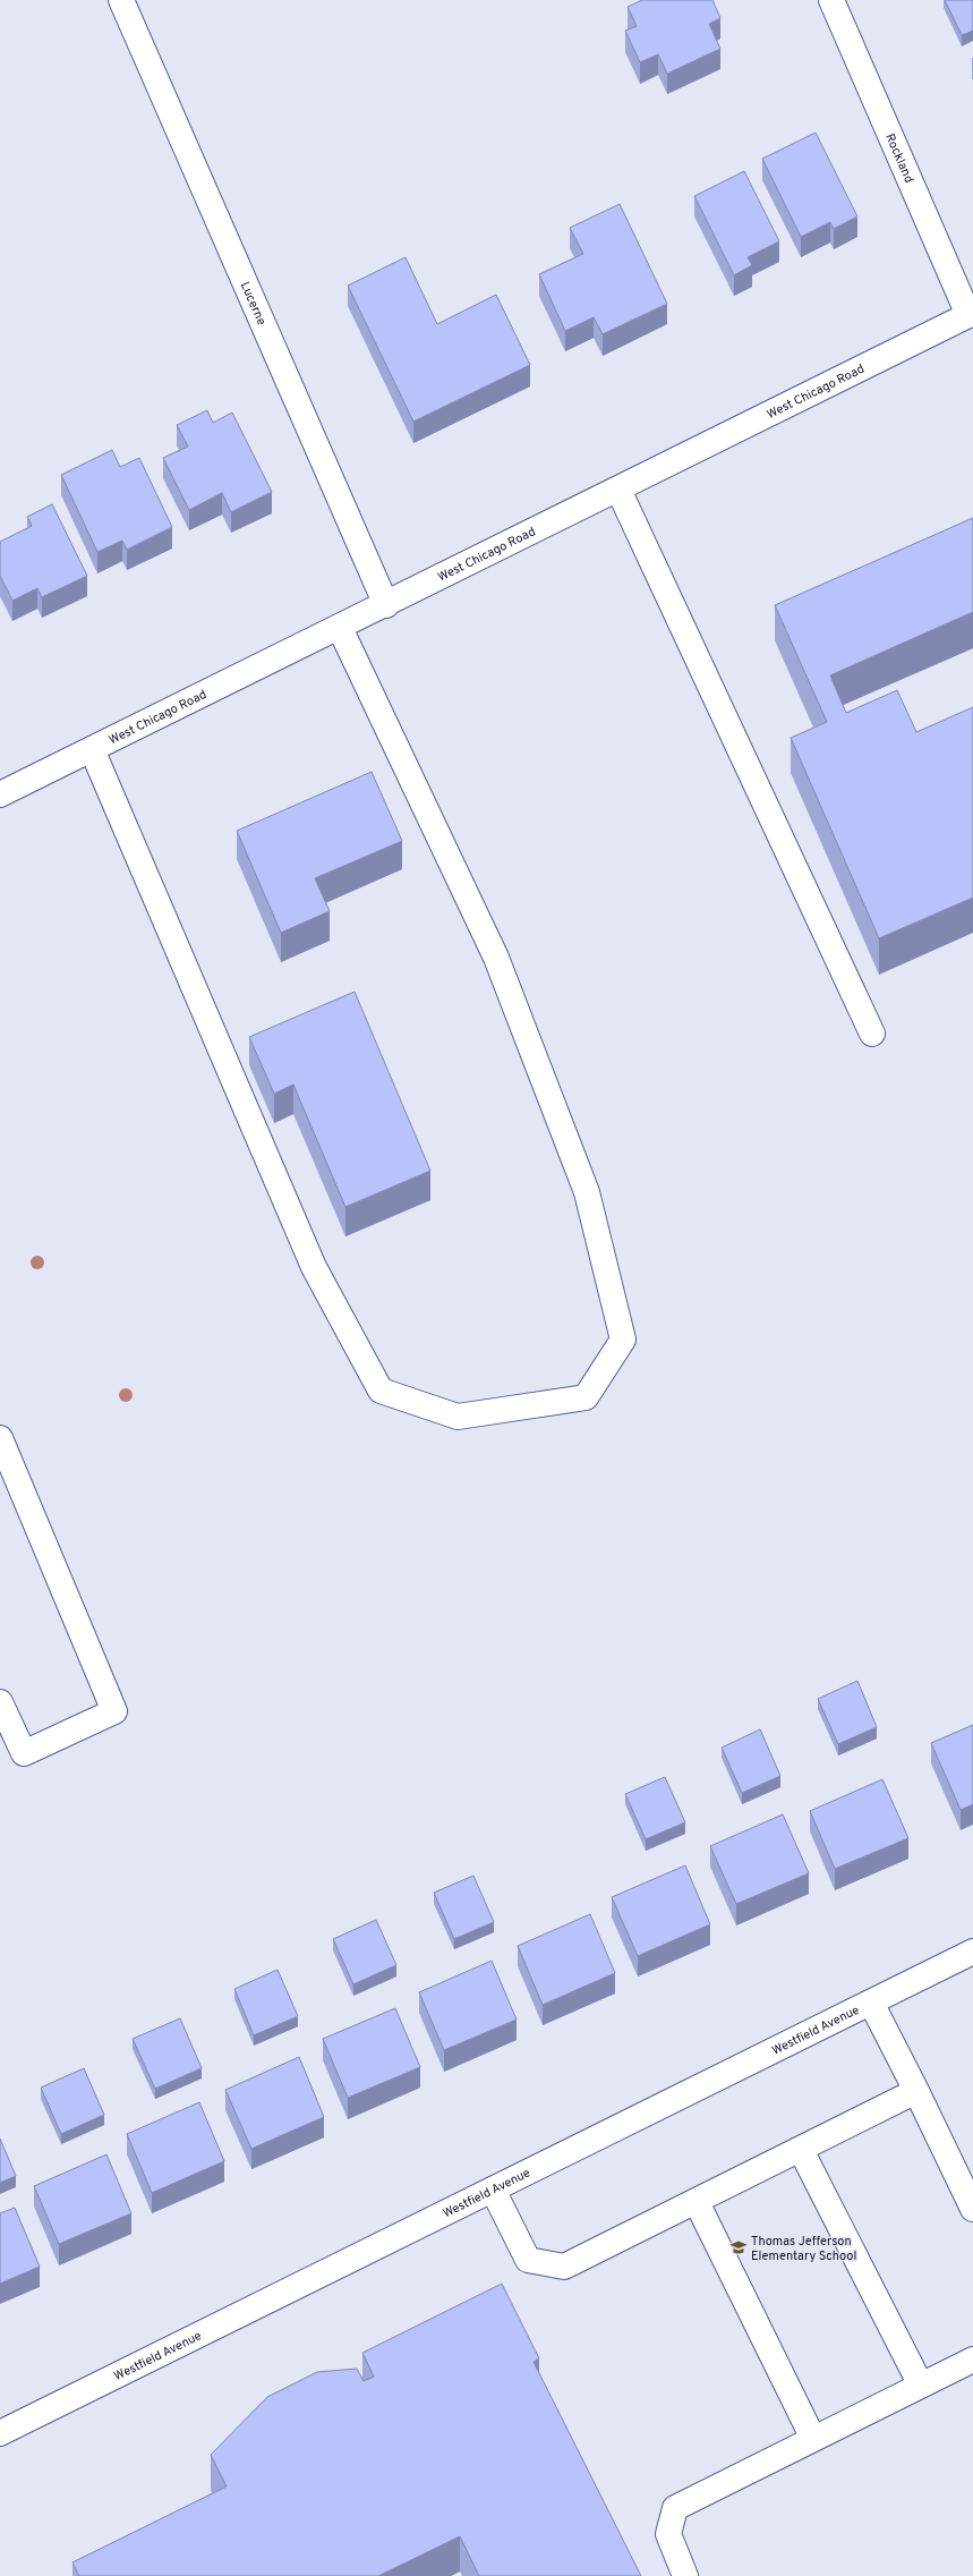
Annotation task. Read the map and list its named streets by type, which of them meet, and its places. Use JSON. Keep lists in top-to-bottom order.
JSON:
{
  "streets": {
    "street": [
      "Rockland",
      "Lucerne",
      "West Chicago Road",
      "Westfield Avenue"
    ]
  },
  "crossings": [
    ["Rockland", "West Chicago Road"],
    ["Lucerne", "West Chicago Road"]
  ],
  "places": {
    "school or university": ["Thomas Jefferson Elementary School"]
  }
}
